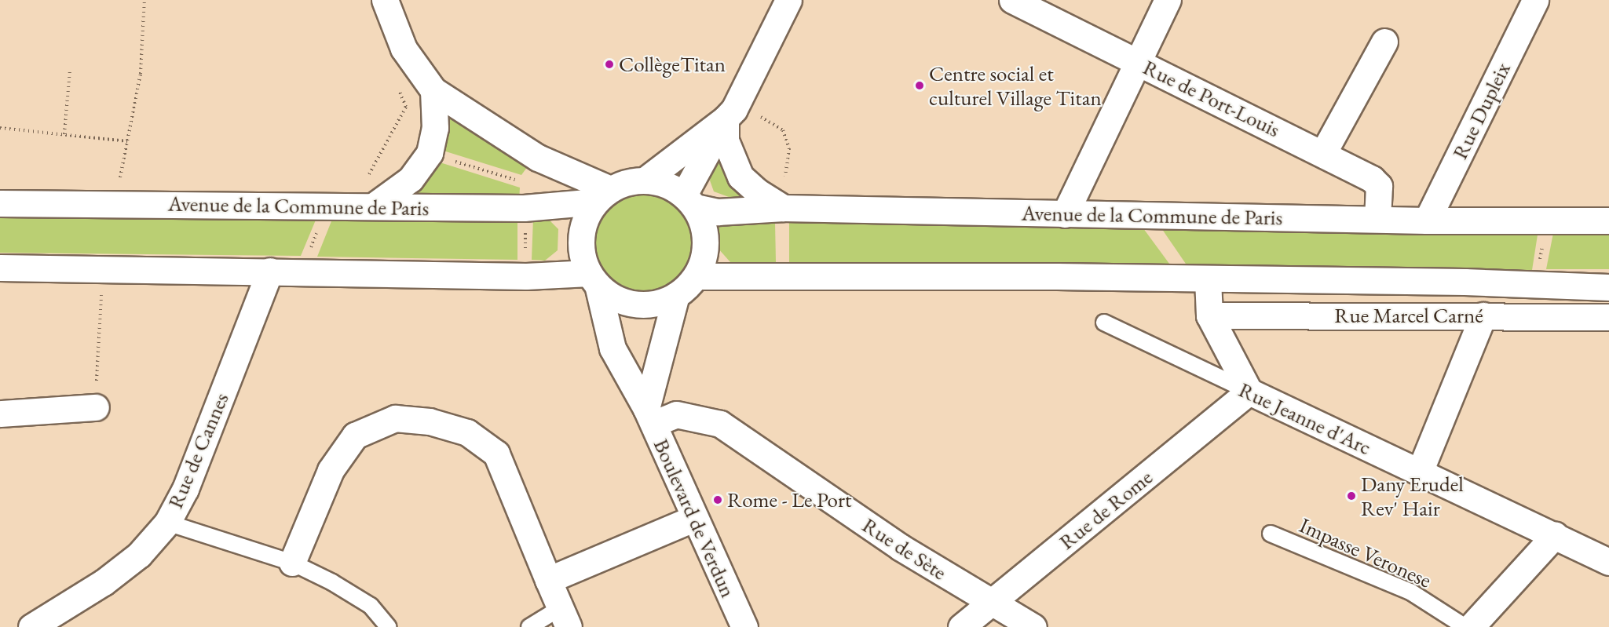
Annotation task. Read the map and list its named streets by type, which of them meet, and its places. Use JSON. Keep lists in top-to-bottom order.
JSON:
{
  "streets": {
    "street": [
      "Rue de Port-Louis",
      "Rue Dupleix",
      "Avenue de la Commune de Paris",
      "Rue Marcel Carné",
      "Rue Jeanne d'Arc",
      "Rue de Cannes",
      "Rue de Rome",
      "Boulevard de Verdun",
      "Rue de Sète"
    ],
    "lane": ["Impasse Veronese"]
  },
  "crossings": [
    ["Rue de Port-Louis", "Avenue de la Commune de Paris"],
    ["Rue Dupleix", "Avenue de la Commune de Paris"],
    ["Avenue de la Commune de Paris", "Boulevard de Verdun"],
    ["Rue Jeanne d'Arc", "Rue de Rome"],
    ["Rue de Rome", "Rue de Sète"],
    ["Boulevard de Verdun", "Rue de Sète"]
  ],
  "places": [
    "CollègeTitan",
    "Centre social et culturel Village Titan",
    "Dany Erudel Rev' Hair",
    "Rome - Le Port"
  ]
}
